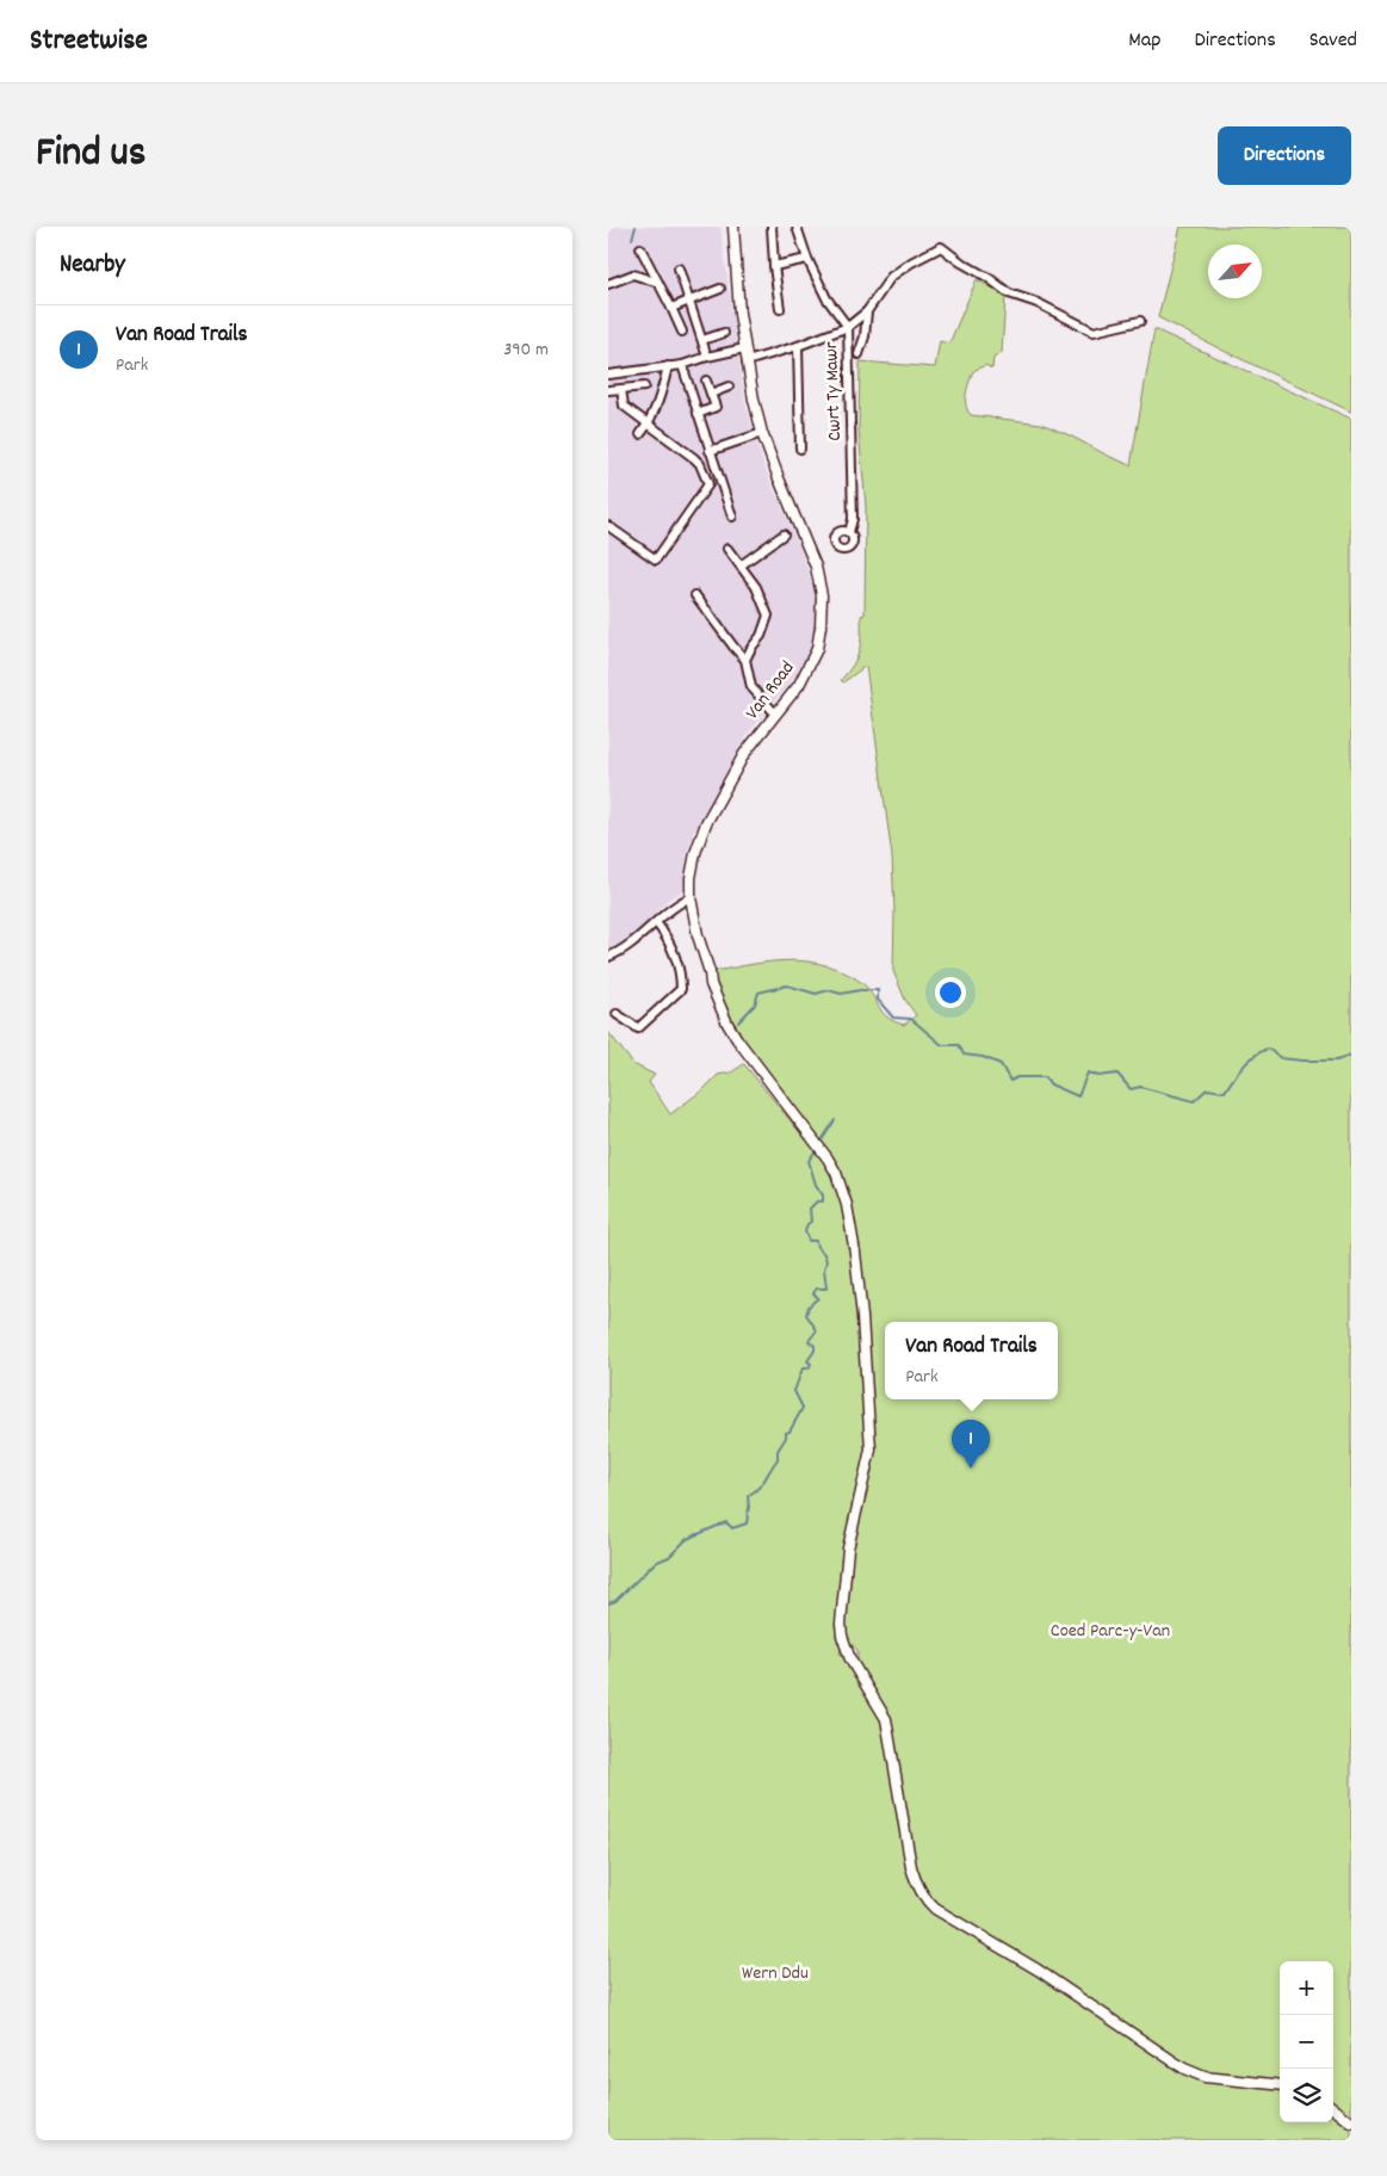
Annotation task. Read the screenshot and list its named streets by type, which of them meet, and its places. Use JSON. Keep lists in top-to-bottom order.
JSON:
{
  "streets": {
    "street": ["Cwrt Ty Mawr", "Van Road"]
  },
  "parks": ["Coed Parc-y-Van", "Wern Ddu"],
  "north": "top right",
  "page": {
    "header": "Streetwise",
    "nav": ["Map", "Directions", "Saved"],
    "title": "Find us",
    "buttons": "Directions",
    "heading": "Nearby",
    "list": [
      {
        "mark": "1",
        "name": "Van Road Trails",
        "note": "Park",
        "value": "390 m"
      }
    ],
    "popup": ["Van Road Trails", "Park"],
    "pins": "1",
    "map_buttons": ["+", "−"]
  }
}
